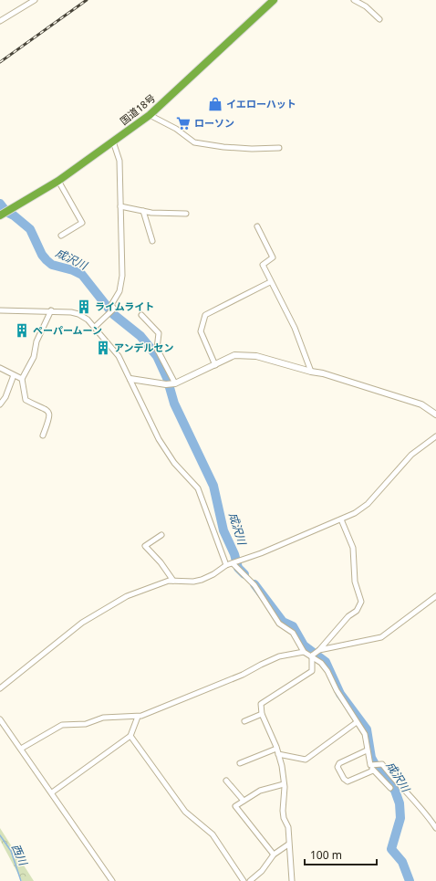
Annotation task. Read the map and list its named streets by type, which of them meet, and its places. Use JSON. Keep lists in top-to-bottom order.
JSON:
{
  "streets": {
    "highway": ["国道18号"]
  },
  "water": ["成沢川", "西川"],
  "places": {
    "shop": ["イエローハット"],
    "supermarket": ["ローソン"],
    "building": ["ライムライト", "ペーパームーン", "アンデルセン"]
  },
  "scale_bar": "100 m"
}
